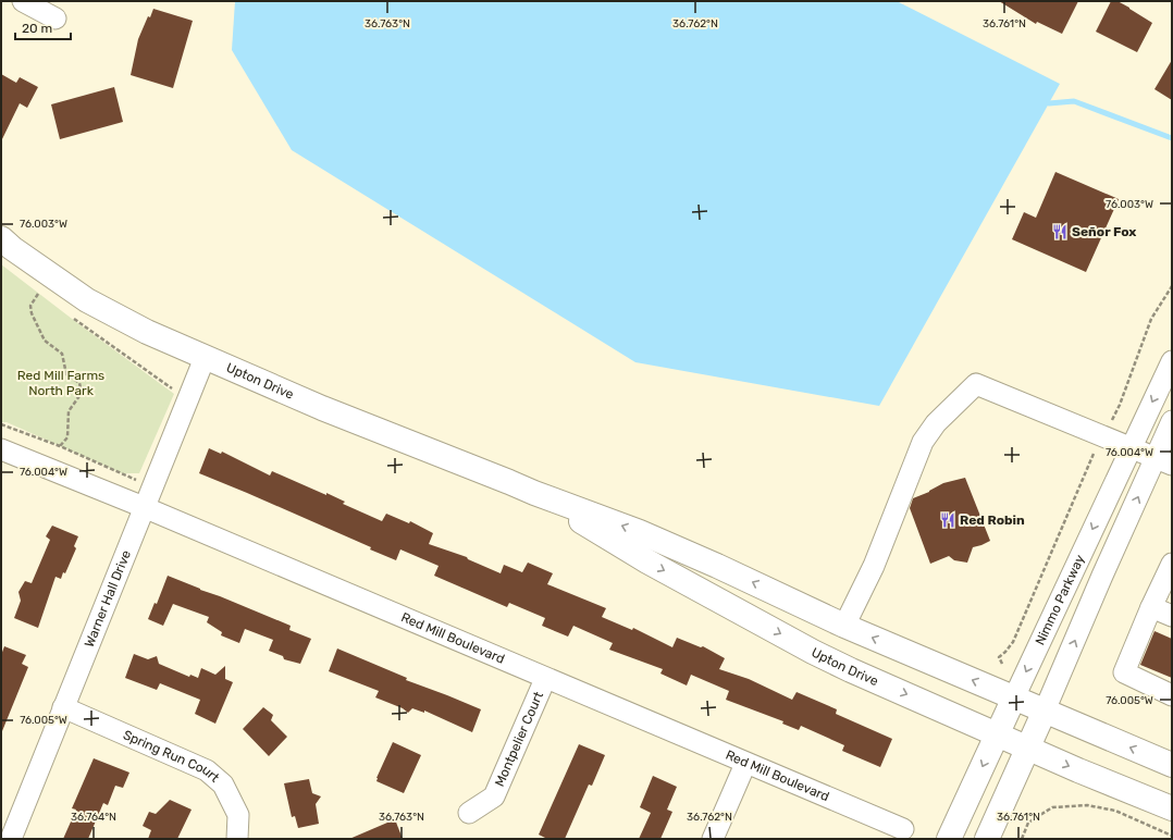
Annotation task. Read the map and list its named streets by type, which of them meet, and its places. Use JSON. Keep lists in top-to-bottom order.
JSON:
{
  "streets": {
    "main road": ["Upton Drive", "Nimmo Parkway"],
    "street": [
      "Warner Hall Drive",
      "Red Mill Boulevard",
      "Montpelier Court",
      "Spring Run Court"
    ]
  },
  "crossings": [
    ["Upton Drive", "Warner Hall Drive"],
    ["Upton Drive", "Nimmo Parkway"],
    ["Warner Hall Drive", "Red Mill Boulevard"],
    ["Warner Hall Drive", "Spring Run Court"],
    ["Red Mill Boulevard", "Montpelier Court"]
  ],
  "parks": ["Red Mill Farms North Park"],
  "places": {
    "restaurant": ["Señor Fox", "Red Robin"]
  },
  "scale_bar": "20 m",
  "coordinates": [
    "36.763°N",
    "36.762°N",
    "36.761°N",
    "76.003°W",
    "76.004°W",
    "76.005°W",
    "36.764°N"
  ]
}
